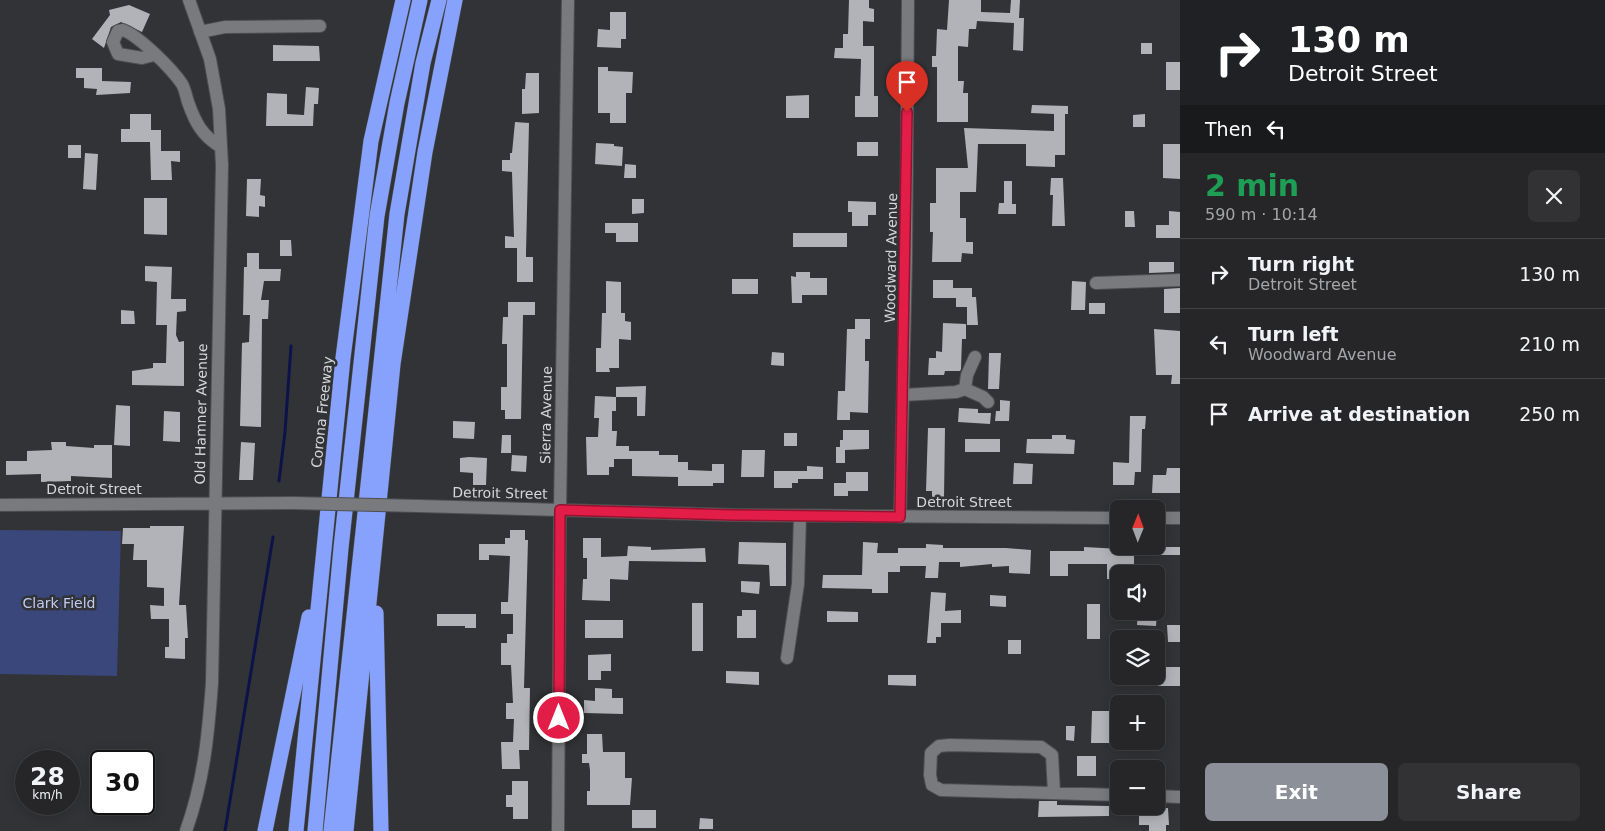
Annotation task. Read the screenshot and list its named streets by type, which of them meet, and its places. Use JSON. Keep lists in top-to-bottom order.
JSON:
{
  "streets": {
    "highway": ["Corona Freeway"],
    "street": [
      "Woodward Avenue",
      "Old Hamner Avenue",
      "Sierra Avenue",
      "Detroit Street"
    ]
  },
  "crossings": [
    ["Woodward Avenue", "Detroit Street"],
    ["Old Hamner Avenue", "Detroit Street"],
    ["Sierra Avenue", "Detroit Street"]
  ],
  "parks": ["Clark Field"],
  "north": "top",
  "page": {
    "turn": ["130 m", "Detroit Street"],
    "then": "Then",
    "heading": ["2 min", "590 m · 10:14"],
    "list": [
      {
        "name": "Turn right",
        "note": "Detroit Street",
        "value": "130 m"
      },
      {
        "name": "Turn left",
        "note": "Woodward Avenue",
        "value": "210 m"
      },
      {
        "name": "Arrive at destination",
        "value": "250 m"
      }
    ],
    "map_buttons": ["+", "−"],
    "speed": "28 km/h",
    "limit": "30",
    "buttons": ["Exit", "Share"]
  }
}
